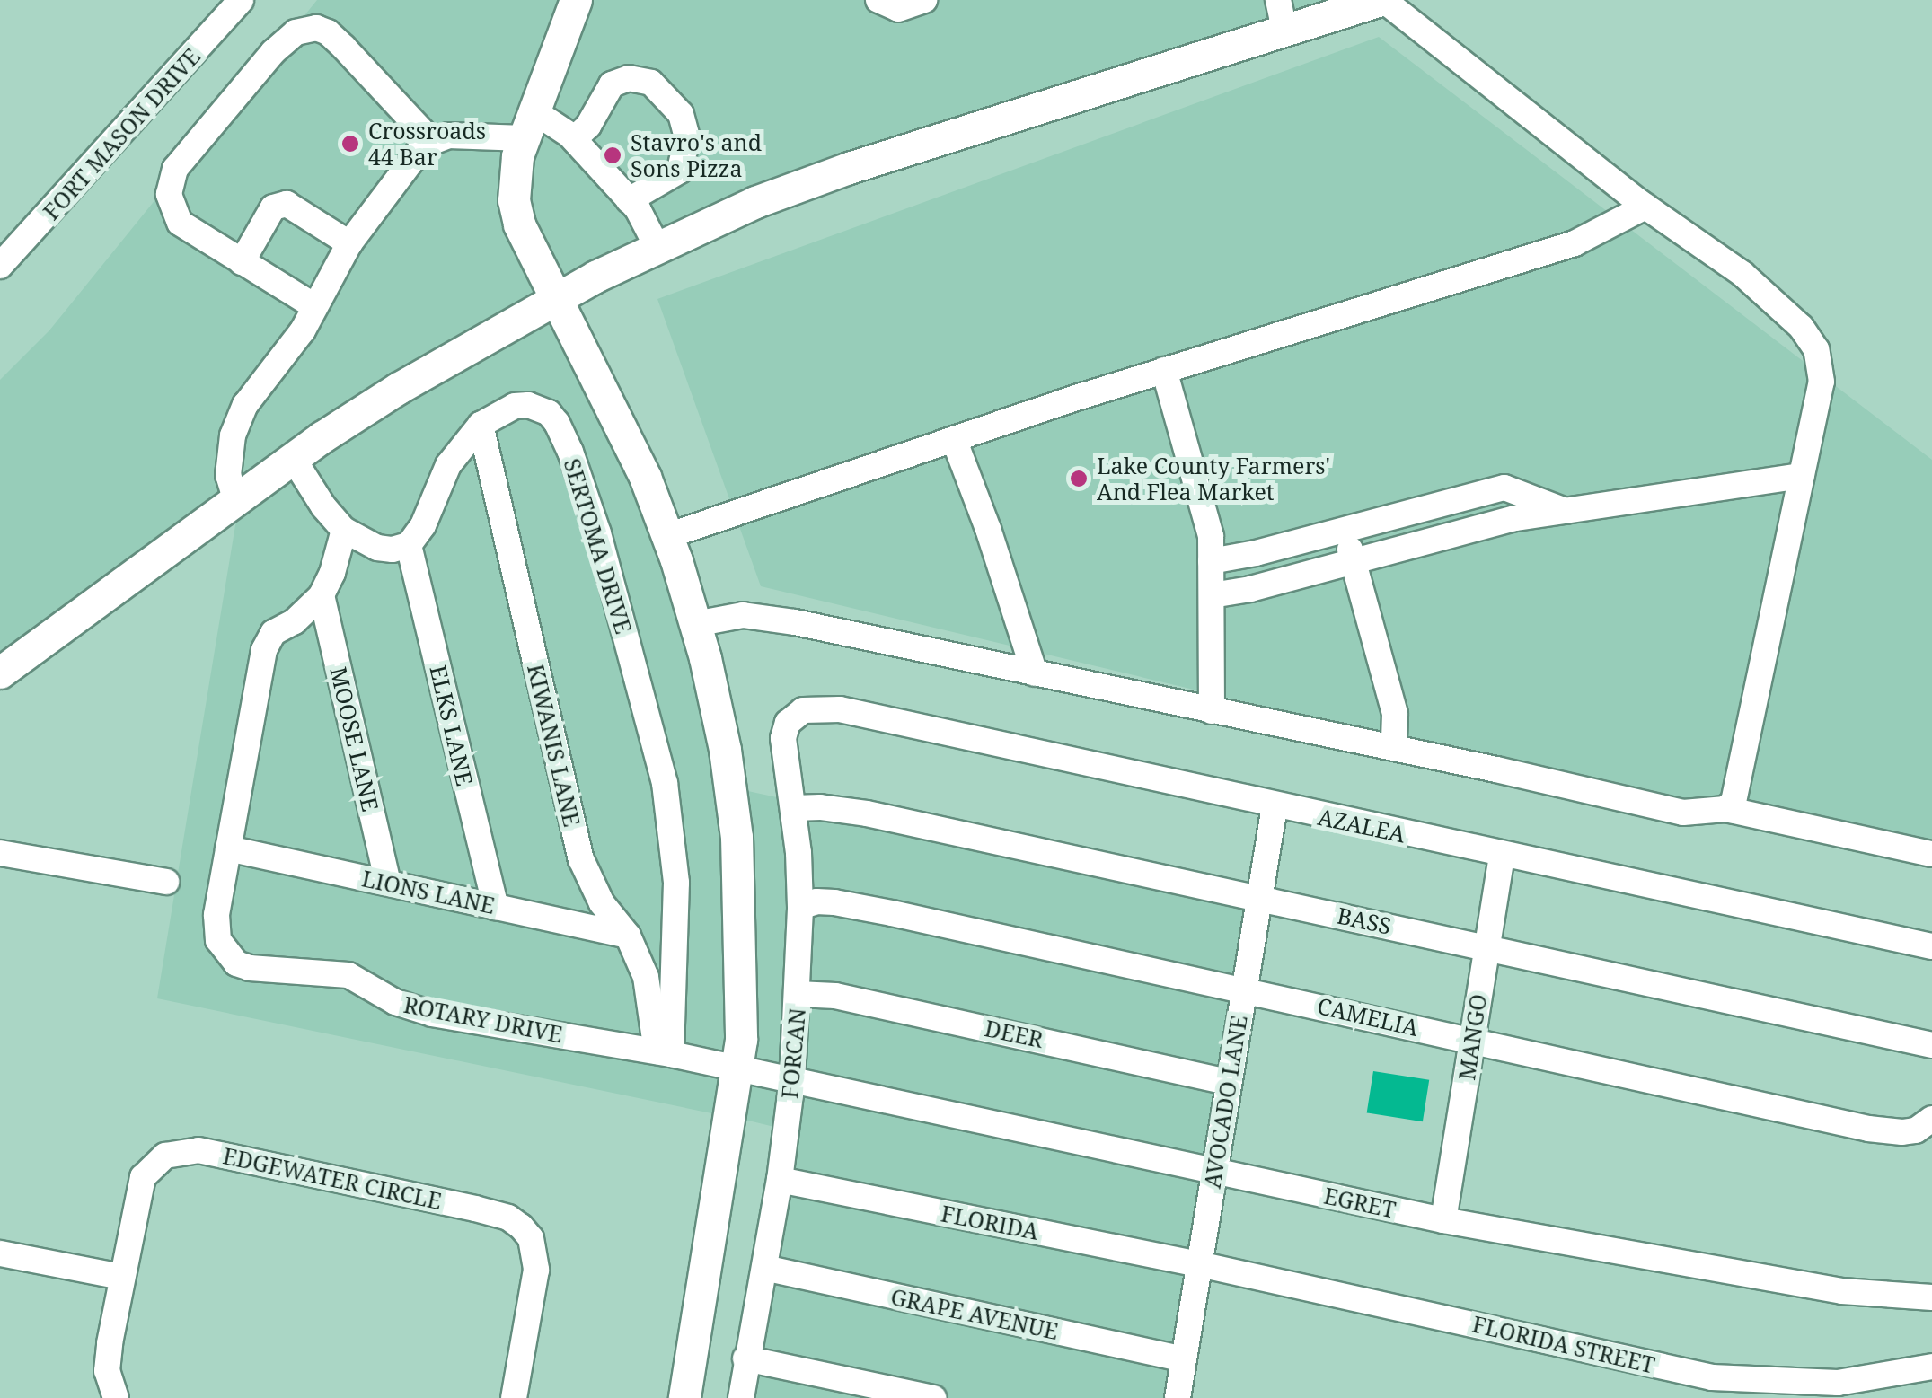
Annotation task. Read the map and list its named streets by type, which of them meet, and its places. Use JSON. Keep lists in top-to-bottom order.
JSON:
{
  "streets": {
    "street": [
      "FORT MASON DRIVE",
      "SERTOMA DRIVE",
      "ELKS LANE",
      "MOOSE LANE",
      "KIWANIS LANE",
      "AZALEA",
      "LIONS LANE",
      "BASS",
      "CAMELIA",
      "ROTARY DRIVE",
      "DEER",
      "MANGO",
      "FORCAN",
      "AVOCADO LANE",
      "EDGEWATER CIRCLE",
      "EGRET",
      "FLORIDA",
      "GRAPE AVENUE",
      "FLORIDA STREET"
    ]
  },
  "crossings": [
    ["SERTOMA DRIVE", "ELKS LANE"],
    ["SERTOMA DRIVE", "KIWANIS LANE"],
    ["SERTOMA DRIVE", "ROTARY DRIVE"],
    ["ELKS LANE", "LIONS LANE"],
    ["MOOSE LANE", "LIONS LANE"],
    ["MOOSE LANE", "ROTARY DRIVE"],
    ["KIWANIS LANE", "LIONS LANE"],
    ["KIWANIS LANE", "ROTARY DRIVE"],
    ["AZALEA", "MANGO"],
    ["AZALEA", "FORCAN"],
    ["AZALEA", "AVOCADO LANE"],
    ["LIONS LANE", "ROTARY DRIVE"],
    ["BASS", "MANGO"],
    ["BASS", "FORCAN"],
    ["BASS", "AVOCADO LANE"],
    ["CAMELIA", "MANGO"],
    ["CAMELIA", "FORCAN"],
    ["CAMELIA", "AVOCADO LANE"],
    ["ROTARY DRIVE", "FORCAN"],
    ["ROTARY DRIVE", "EGRET"],
    ["DEER", "FORCAN"],
    ["DEER", "AVOCADO LANE"],
    ["MANGO", "EGRET"],
    ["FORCAN", "EGRET"],
    ["FORCAN", "FLORIDA"],
    ["FORCAN", "GRAPE AVENUE"],
    ["AVOCADO LANE", "EGRET"],
    ["AVOCADO LANE", "FLORIDA"],
    ["AVOCADO LANE", "GRAPE AVENUE"],
    ["AVOCADO LANE", "FLORIDA STREET"],
    ["FLORIDA", "FLORIDA STREET"]
  ],
  "places": ["Crossroads 44 Bar", "Stavro's and Sons Pizza", "Lake County Farmers' And Flea Market"]
}
